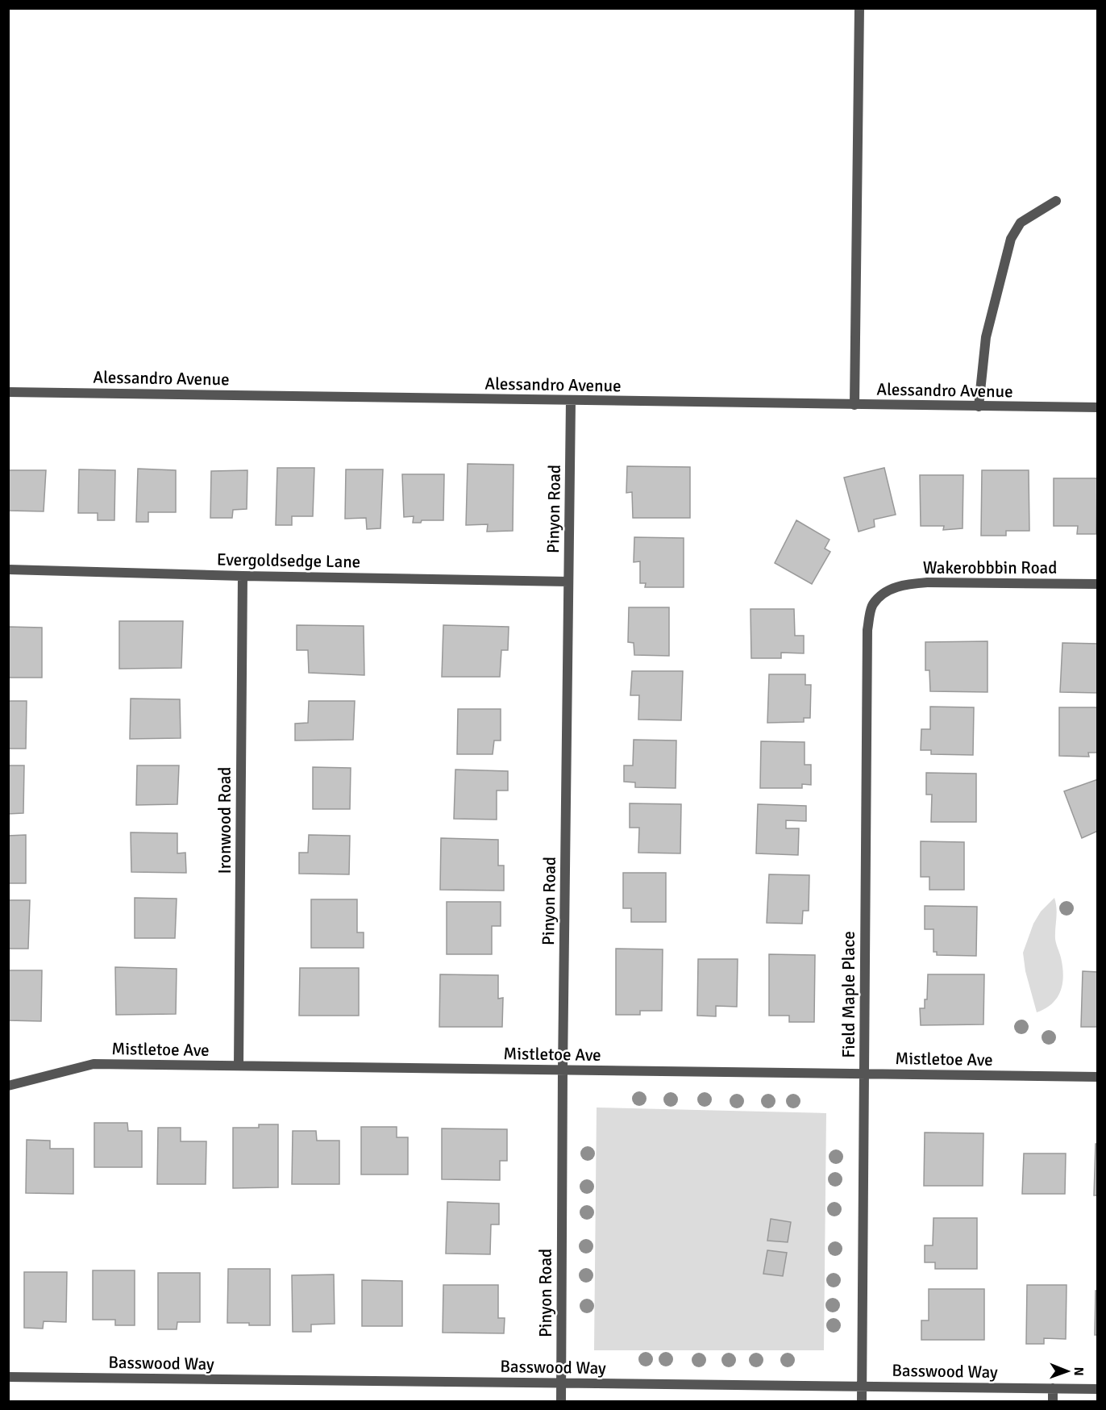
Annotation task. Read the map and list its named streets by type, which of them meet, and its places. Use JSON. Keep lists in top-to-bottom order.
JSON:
{
  "streets": {
    "street": [
      "Alessandro Avenue",
      "Pinyon Road",
      "Evergoldsedge Lane",
      "Wakerobbbin Road",
      "Ironwood Road",
      "Field Maple Place",
      "Mistletoe Ave",
      "Basswood Way"
    ]
  },
  "crossings": [
    ["Alessandro Avenue", "Pinyon Road"],
    ["Pinyon Road", "Evergoldsedge Lane"],
    ["Pinyon Road", "Mistletoe Ave"],
    ["Pinyon Road", "Basswood Way"],
    ["Evergoldsedge Lane", "Ironwood Road"],
    ["Wakerobbbin Road", "Field Maple Place"],
    ["Ironwood Road", "Mistletoe Ave"],
    ["Field Maple Place", "Mistletoe Ave"],
    ["Field Maple Place", "Basswood Way"]
  ],
  "north": "right"
}
